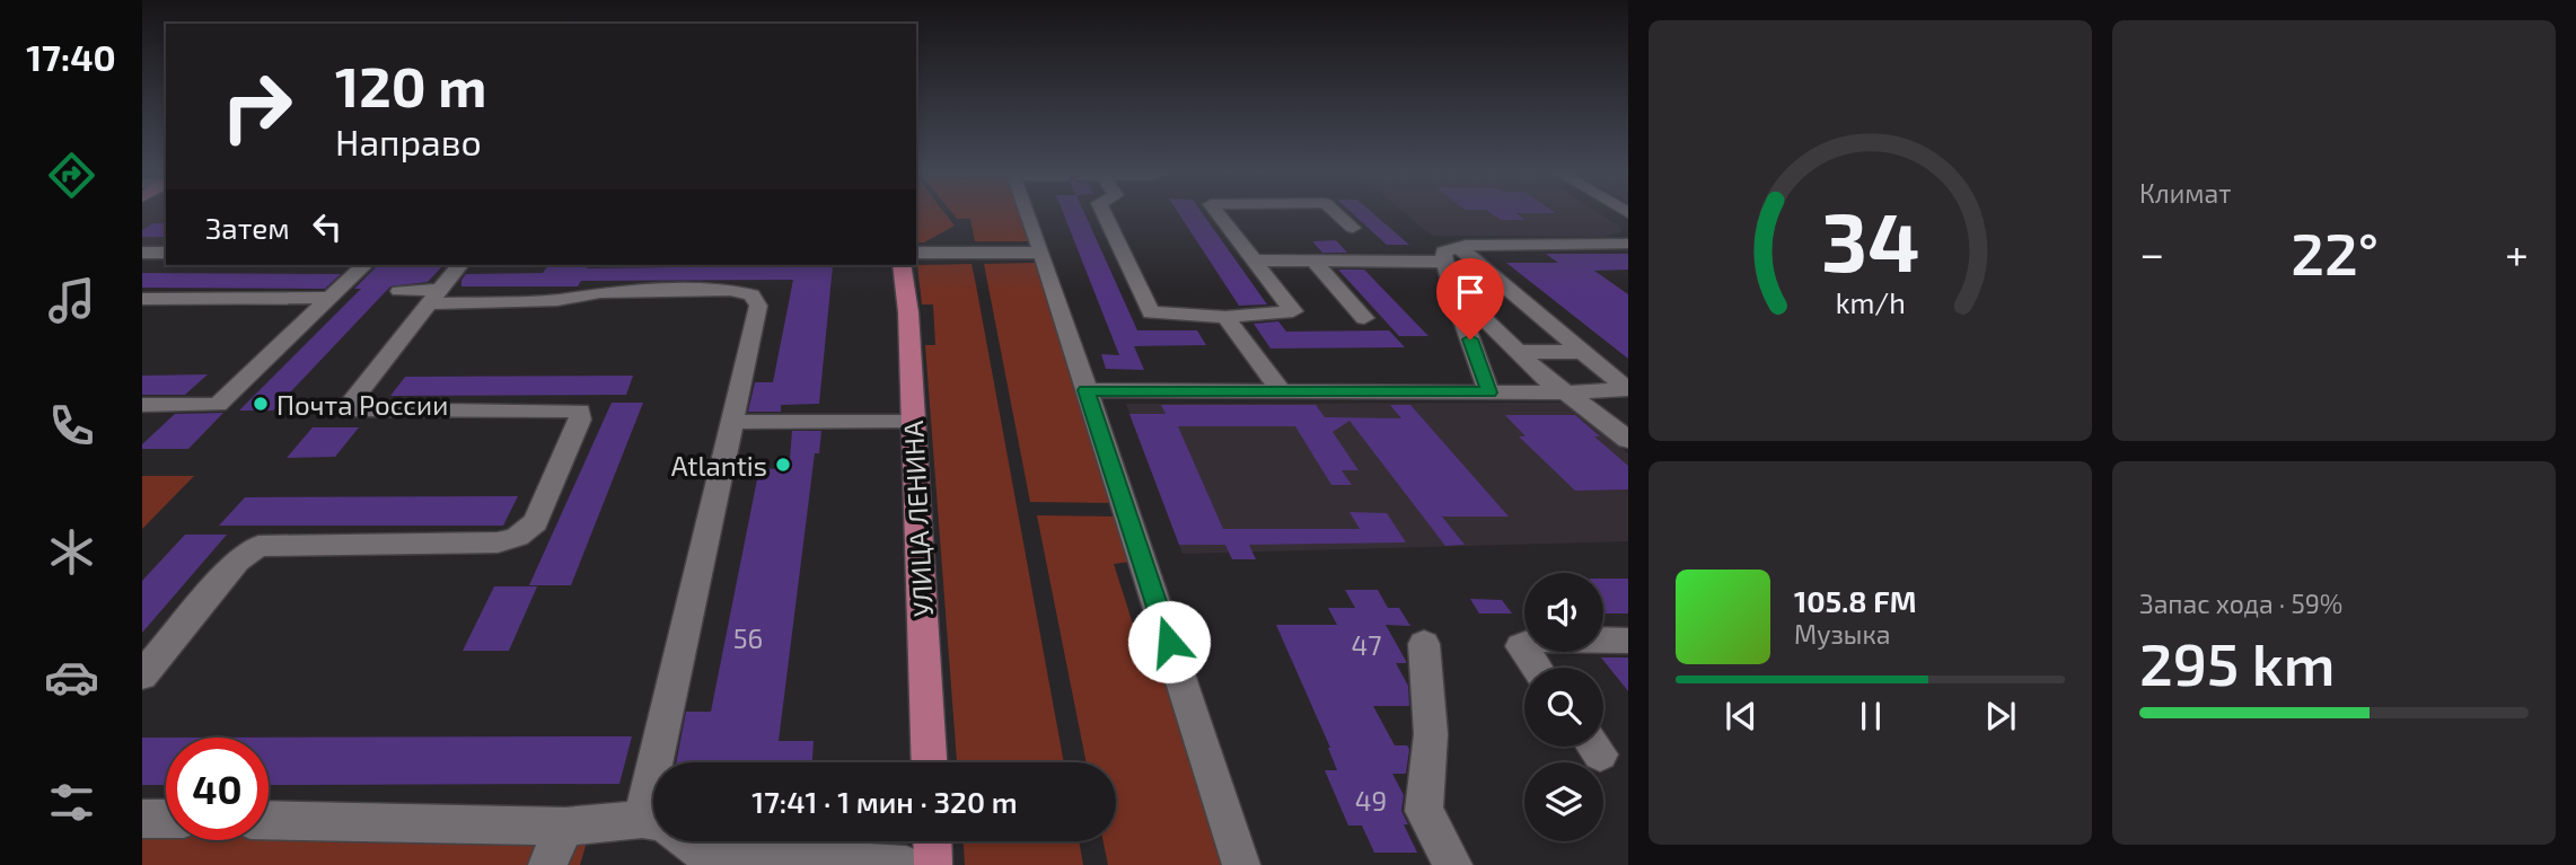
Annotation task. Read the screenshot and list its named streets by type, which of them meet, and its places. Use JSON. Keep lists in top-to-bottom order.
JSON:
{
  "streets": {
    "main road": ["УЛИЦА ЛЕНИНА"]
  },
  "places": ["Почта России", "Atlantis"],
  "house_numbers": ["56", "47", "49"],
  "page": {
    "tabs": "17:40",
    "tile": [
      "Климат",
      ["Запас хода · 59%", "295 km"]
    ],
    "turn": ["120 m", "Направо"],
    "then": "Затем",
    "heat": ["−", "22°", "+"],
    "song": ["105.8 FM", "Музыка"],
    "limit": "40",
    "trip": "17:41 · 1 мин · 320 m",
    "gauge": ["34", "km/h"]
  }
}
